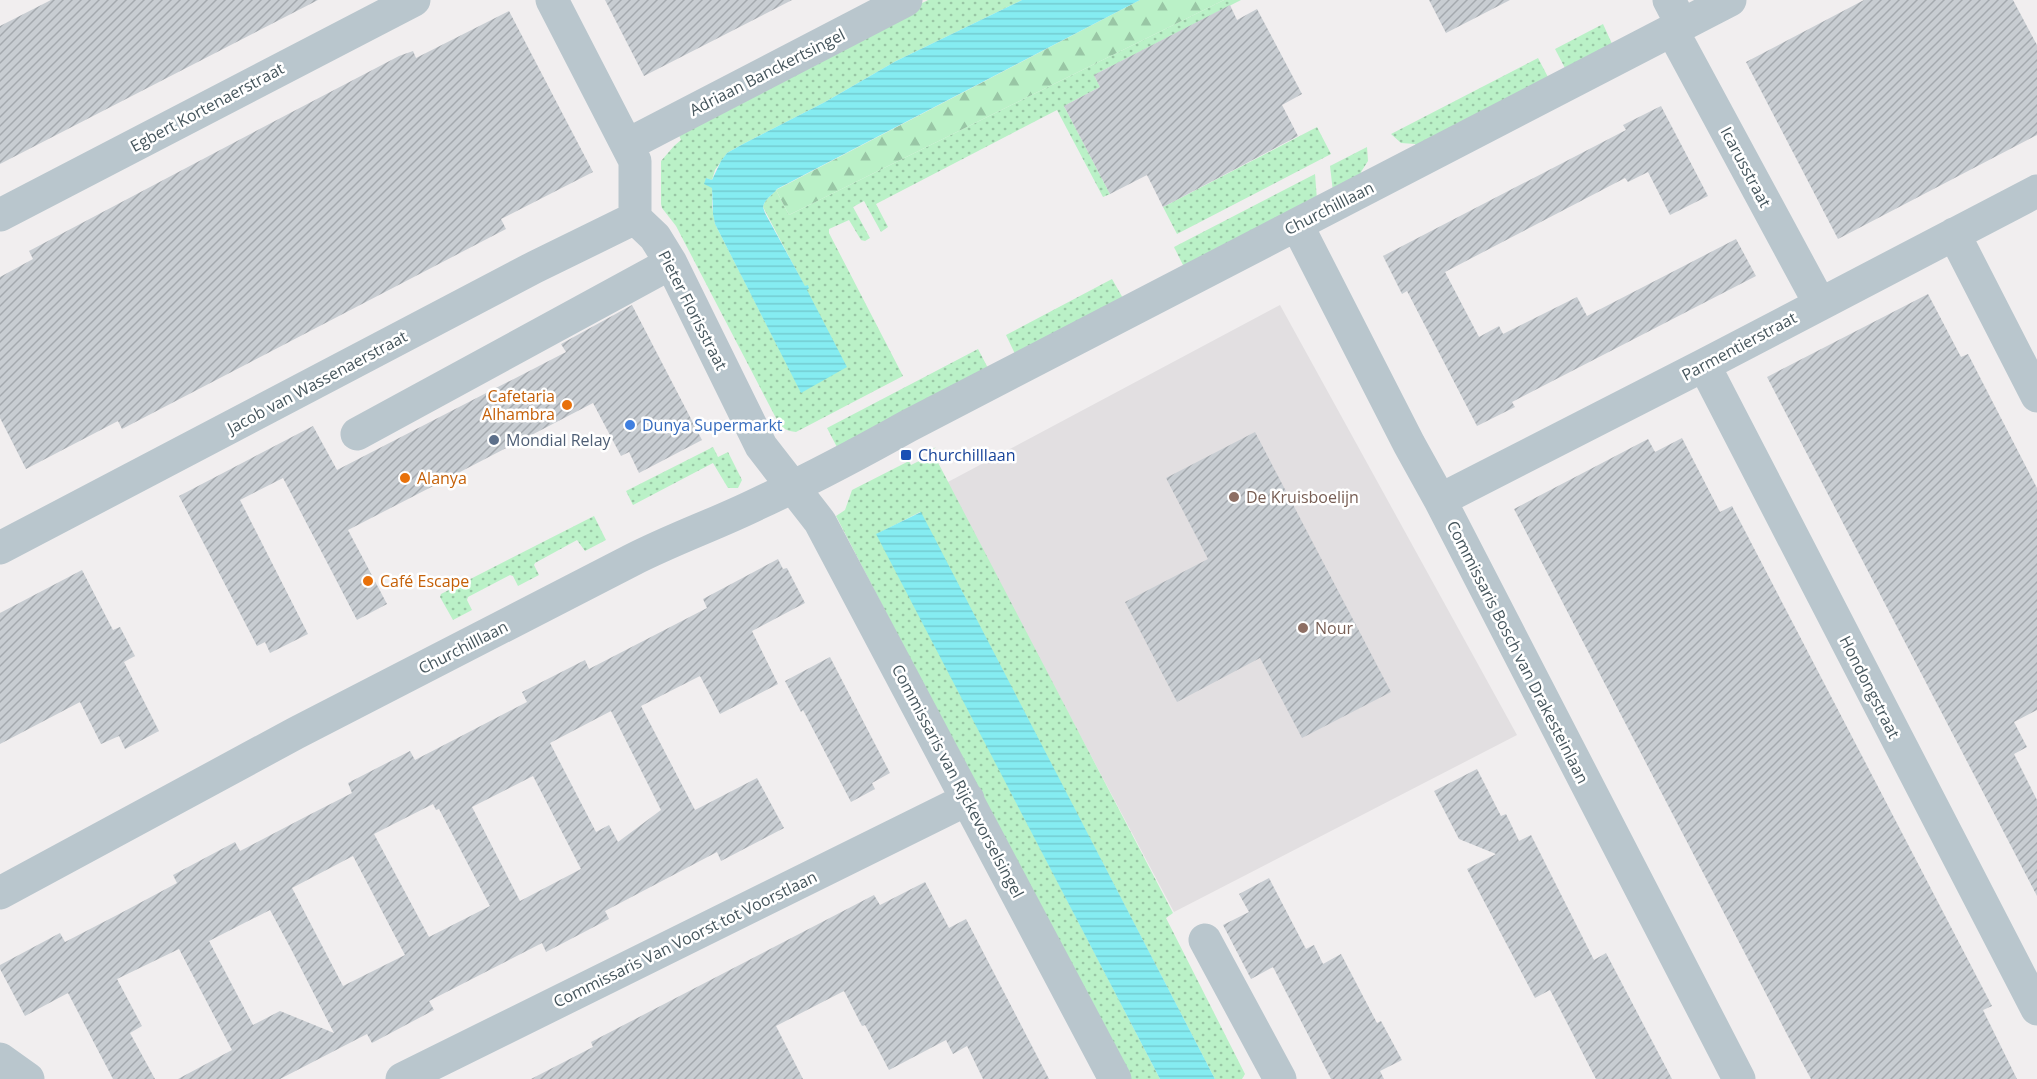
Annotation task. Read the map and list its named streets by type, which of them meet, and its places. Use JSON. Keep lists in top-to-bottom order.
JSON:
{
  "streets": {
    "street": [
      "Adriaan Banckertsingel",
      "Egbert Kortenaerstraat",
      "Icarusstraat",
      "Churchilllaan",
      "Pieter Florisstraat",
      "Parmentierstraat",
      "Jacob van Wassenaerstraat",
      "Commissaris Bosch van Drakesteinlaan",
      "Hondongstraat",
      "Commissaris van Rijckevorselsingel",
      "Commissaris Van Voorst tot Voorstlaan"
    ]
  },
  "crossings": [
    ["Icarusstraat", "Churchilllaan"],
    ["Icarusstraat", "Parmentierstraat"],
    ["Churchilllaan", "Pieter Florisstraat"],
    ["Churchilllaan", "Commissaris Bosch van Drakesteinlaan"],
    ["Churchilllaan", "Commissaris van Rijckevorselsingel"],
    ["Pieter Florisstraat", "Jacob van Wassenaerstraat"],
    ["Pieter Florisstraat", "Commissaris van Rijckevorselsingel"],
    ["Parmentierstraat", "Commissaris Bosch van Drakesteinlaan"],
    ["Parmentierstraat", "Hondongstraat"],
    ["Commissaris van Rijckevorselsingel", "Commissaris Van Voorst tot Voorstlaan"]
  ],
  "places": {
    "other": [
      "Cafetaria Alhambra",
      "Dunya Supermarkt",
      "Mondial Relay",
      "Alanya",
      "De Kruisboelijn",
      "Café Escape",
      "Nour"
    ],
    "transit": ["Churchilllaan"]
  }
}
